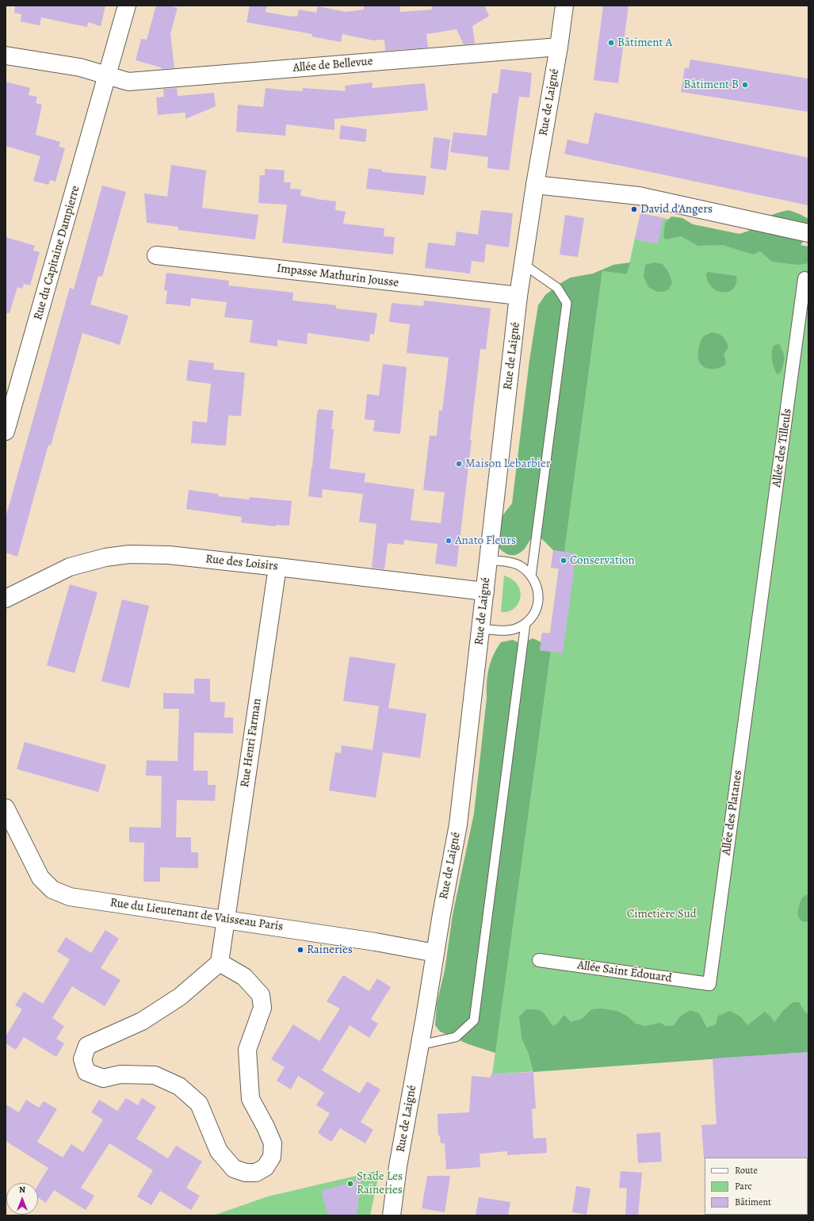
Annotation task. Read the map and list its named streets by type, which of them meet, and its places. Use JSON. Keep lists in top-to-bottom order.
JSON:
{
  "streets": {
    "street": [
      "Allée de Bellevue",
      "Rue de Laigné",
      "Rue du Capitaine Dampierre",
      "Impasse Mathurin Jousse",
      "Allée des Tilleuls",
      "Rue des Loisirs",
      "Rue Henri Farman",
      "Allée des Platanes",
      "Rue du Lieutenant de Vaisseau Paris",
      "Allée Saint Édouard"
    ]
  },
  "crossings": [
    ["Allée de Bellevue", "Rue de Laigné"],
    ["Allée de Bellevue", "Rue du Capitaine Dampierre"],
    ["Rue de Laigné", "Impasse Mathurin Jousse"],
    ["Rue de Laigné", "Rue des Loisirs"],
    ["Rue de Laigné", "Rue du Lieutenant de Vaisseau Paris"],
    ["Allée des Tilleuls", "Allée des Platanes"],
    ["Rue des Loisirs", "Rue Henri Farman"],
    ["Rue Henri Farman", "Rue du Lieutenant de Vaisseau Paris"],
    ["Allée des Platanes", "Allée Saint Édouard"]
  ],
  "parks": ["Cimetière Sud"],
  "places": [
    "Bâtiment A",
    "Bâtiment B",
    "David d'Angers",
    "Maison Lebarbier",
    "Anato Fleurs",
    "Conservation",
    "Raineries",
    "Stade Les Raineries"
  ],
  "legend": ["Route", "Parc", "Bâtiment"],
  "north": "top"
}
